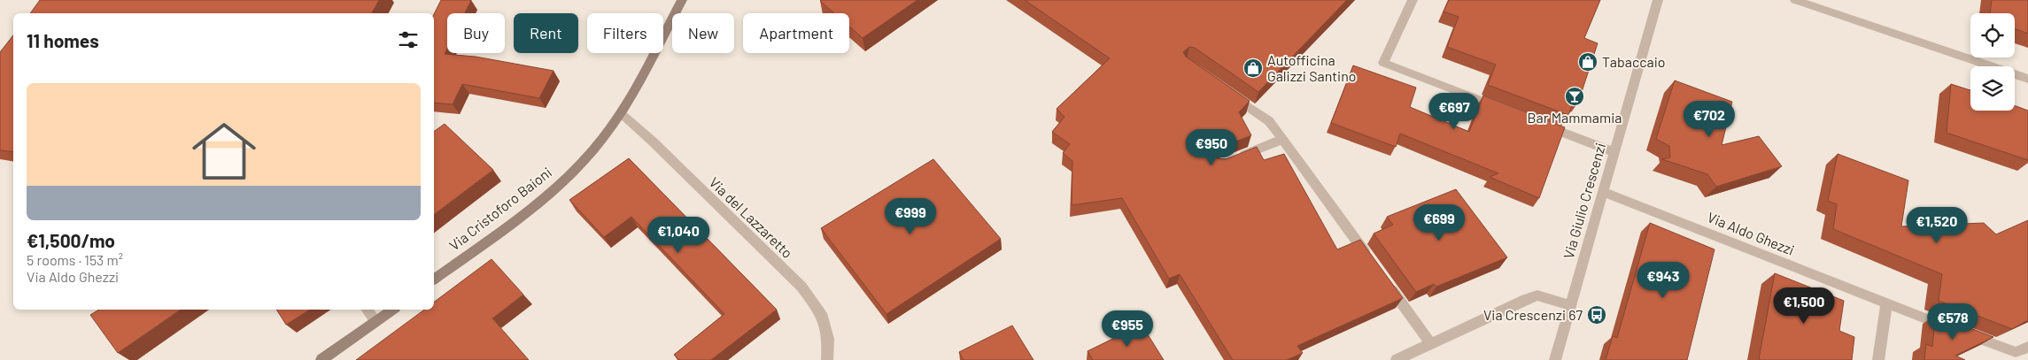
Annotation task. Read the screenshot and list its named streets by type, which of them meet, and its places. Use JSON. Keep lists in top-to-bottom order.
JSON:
{
  "streets": {
    "street": [
      "Via Giulio Crescenzi",
      "Via Cristoforo Baioni",
      "Via del Lazzaretto",
      "Via Aldo Ghezzi"
    ]
  },
  "crossings": [
    ["Via Giulio Crescenzi", "Via Aldo Ghezzi"],
    ["Via Cristoforo Baioni", "Via del Lazzaretto"]
  ],
  "places": {
    "shop": ["Tabaccaio", "Autofficina Galizzi Santino"],
    "bar": ["Bar Mammamia"],
    "bus stop": ["Via Crescenzi 67"]
  },
  "page": {
    "chip": [
      "Buy",
      "Rent",
      "Filters",
      "New",
      "Apartment"
    ],
    "heading": "11 homes",
    "list": [
      {
        "name": "€1,500/mo",
        "note": "5 rooms · 153 m² · Via Aldo Ghezzi"
      }
    ],
    "price": [
      "€697",
      "€702",
      "€950",
      "€999",
      "€699",
      "€1,520",
      "€1,040",
      "€943",
      "€1,500",
      "€578",
      "€955"
    ]
  }
}
